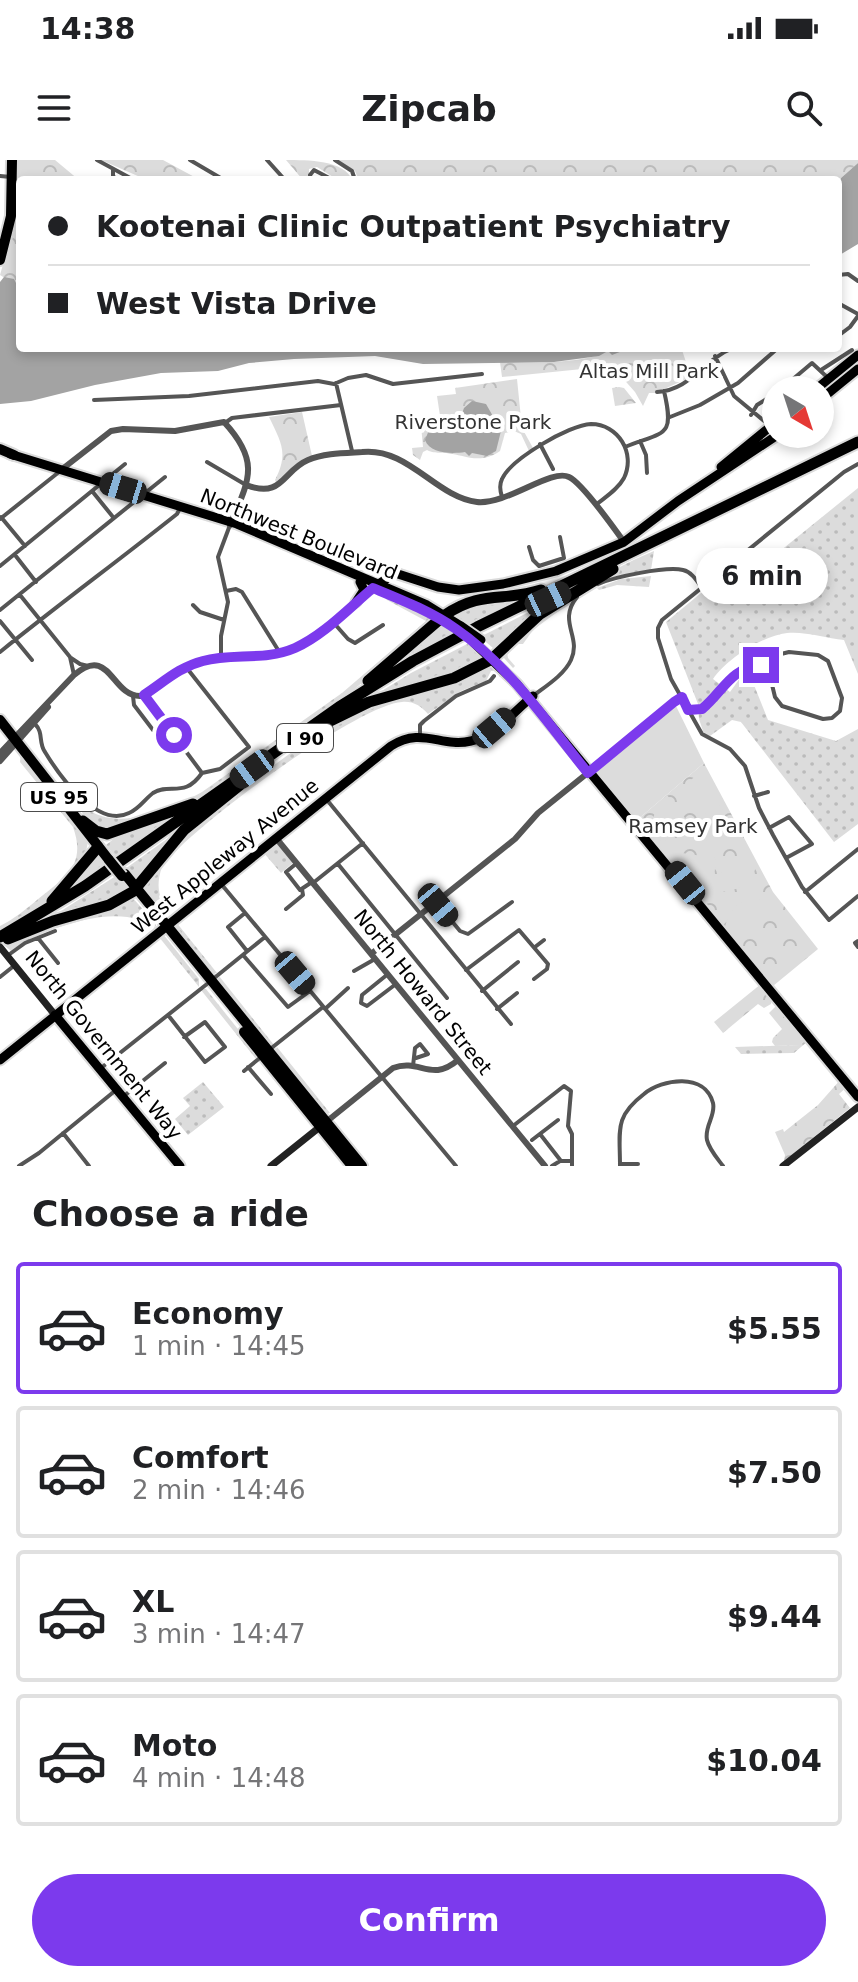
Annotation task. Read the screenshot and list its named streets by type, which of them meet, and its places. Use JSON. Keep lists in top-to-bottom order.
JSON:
{
  "streets": {
    "highway": ["I 90", "US 95"],
    "main road": ["Northwest Boulevard", "West Appleway Avenue", "North Government Way"],
    "street": ["North Howard Street"]
  },
  "crossings": [
    ["Northwest Boulevard", "I 90"],
    ["I 90", "US 95"],
    ["I 90", "North Government Way"],
    ["US 95", "West Appleway Avenue"],
    ["West Appleway Avenue", "North Howard Street"],
    ["West Appleway Avenue", "North Government Way"]
  ],
  "parks": ["Altas Mill Park", "Riverstone Park", "Ramsey Park"],
  "north": "bottom right",
  "page": {
    "status": "14:38",
    "header": "Zipcab",
    "banner": ["Kootenai Clinic Outpatient Psychiatry", "West Vista Drive"],
    "bubble": "6 min",
    "heading": "Choose a ride",
    "list": [
      {
        "name": "Economy",
        "note": "1 min · 14:45",
        "value": "$5.55"
      },
      {
        "name": "Comfort",
        "note": "2 min · 14:46",
        "value": "$7.50"
      },
      {
        "name": "XL",
        "note": "3 min · 14:47",
        "value": "$9.44"
      },
      {
        "name": "Moto",
        "note": "4 min · 14:48",
        "value": "$10.04"
      }
    ],
    "buttons": "Confirm"
  }
}
